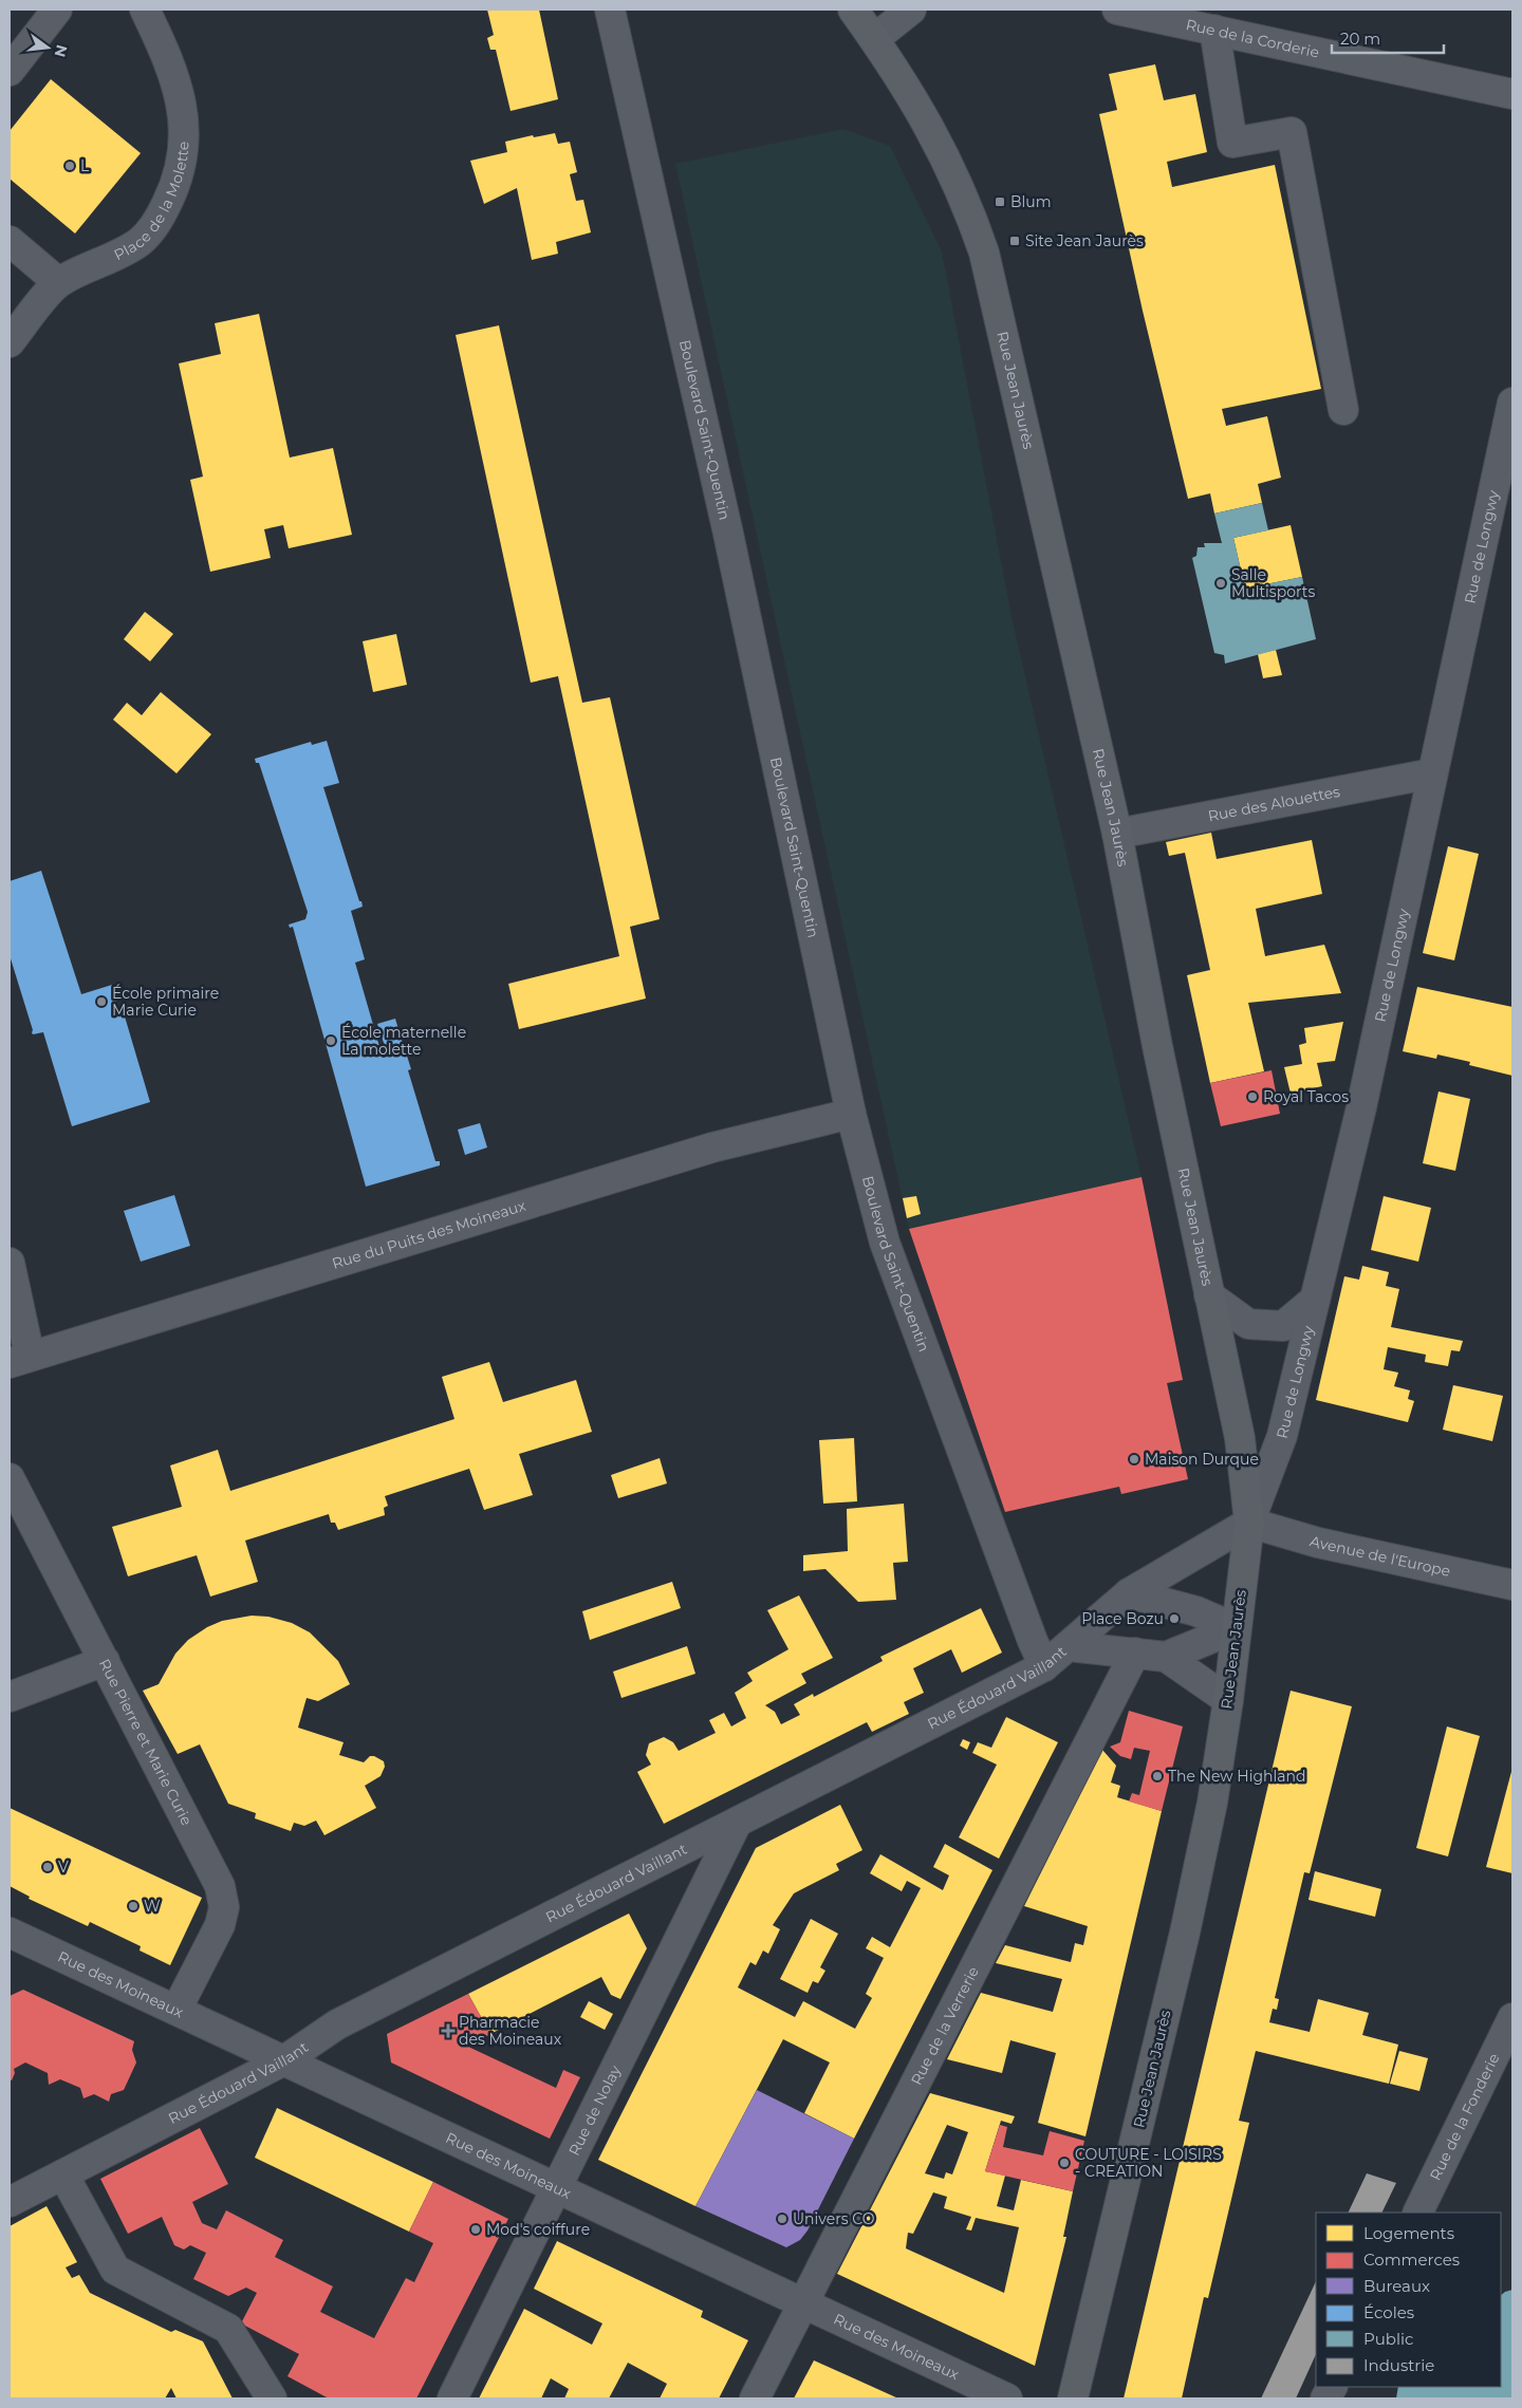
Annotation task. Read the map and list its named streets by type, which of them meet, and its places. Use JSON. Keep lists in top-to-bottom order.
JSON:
{
  "streets": {
    "main road": ["Rue Jean Jaurès"],
    "street": [
      "Rue de la Corderie",
      "Place de la Molette",
      "Boulevard Saint-Quentin",
      "Rue de Longwy",
      "Rue des Alouettes",
      "Rue du Puits des Moineaux",
      "Avenue de l'Europe",
      "Rue Édouard Vaillant",
      "Rue Pierre et Marie Curie",
      "Rue des Moineaux",
      "Rue de la Verrerie",
      "Rue de Nolay",
      "Rue de la Fonderie"
    ]
  },
  "crossings": [
    ["Rue Jean Jaurès", "Rue de Longwy"],
    ["Rue Jean Jaurès", "Rue des Alouettes"],
    ["Rue Jean Jaurès", "Avenue de l'Europe"],
    ["Boulevard Saint-Quentin", "Rue du Puits des Moineaux"],
    ["Boulevard Saint-Quentin", "Rue Édouard Vaillant"],
    ["Rue de Longwy", "Rue des Alouettes"],
    ["Rue de Longwy", "Avenue de l'Europe"],
    ["Rue Édouard Vaillant", "Rue des Moineaux"],
    ["Rue Édouard Vaillant", "Rue de la Verrerie"],
    ["Rue Édouard Vaillant", "Rue de Nolay"],
    ["Rue Pierre et Marie Curie", "Rue des Moineaux"],
    ["Rue des Moineaux", "Rue de la Verrerie"],
    ["Rue des Moineaux", "Rue de Nolay"]
  ],
  "places": {
    "other": [
      "L",
      "Salle Multisports",
      "École primaire Marie Curie",
      "École maternelle La molette",
      "Royal Tacos",
      "Maison Durque",
      "Place Bozu",
      "The New Highland",
      "V",
      "W",
      "COUTURE - LOISIRS - CREATION",
      "Univers CO",
      "Mod's coiffure"
    ],
    "transit": ["Blum", "Site Jean Jaurès"],
    "health": ["Pharmacie des Moineaux"]
  },
  "legend": [
    "Logements",
    "Commerces",
    "Bureaux",
    "Écoles",
    "Public",
    "Industrie"
  ],
  "scale_bar": "20 m",
  "north": "right"
}
